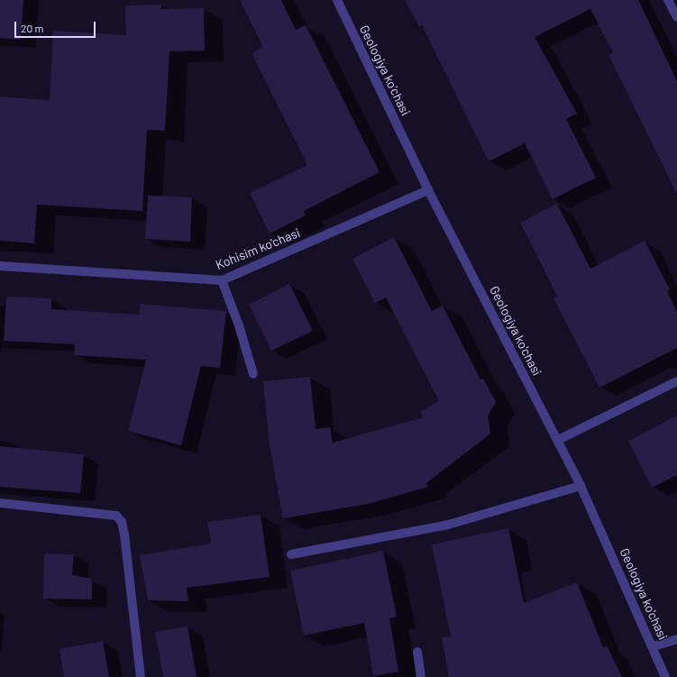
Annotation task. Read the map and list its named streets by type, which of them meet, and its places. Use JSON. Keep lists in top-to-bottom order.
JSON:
{
  "streets": {
    "street": ["Geologiya ko'chasi", "Kohisim ko'chasi"]
  },
  "crossings": [
    ["Geologiya ko'chasi", "Kohisim ko'chasi"]
  ],
  "scale_bar": "20 m"
}
